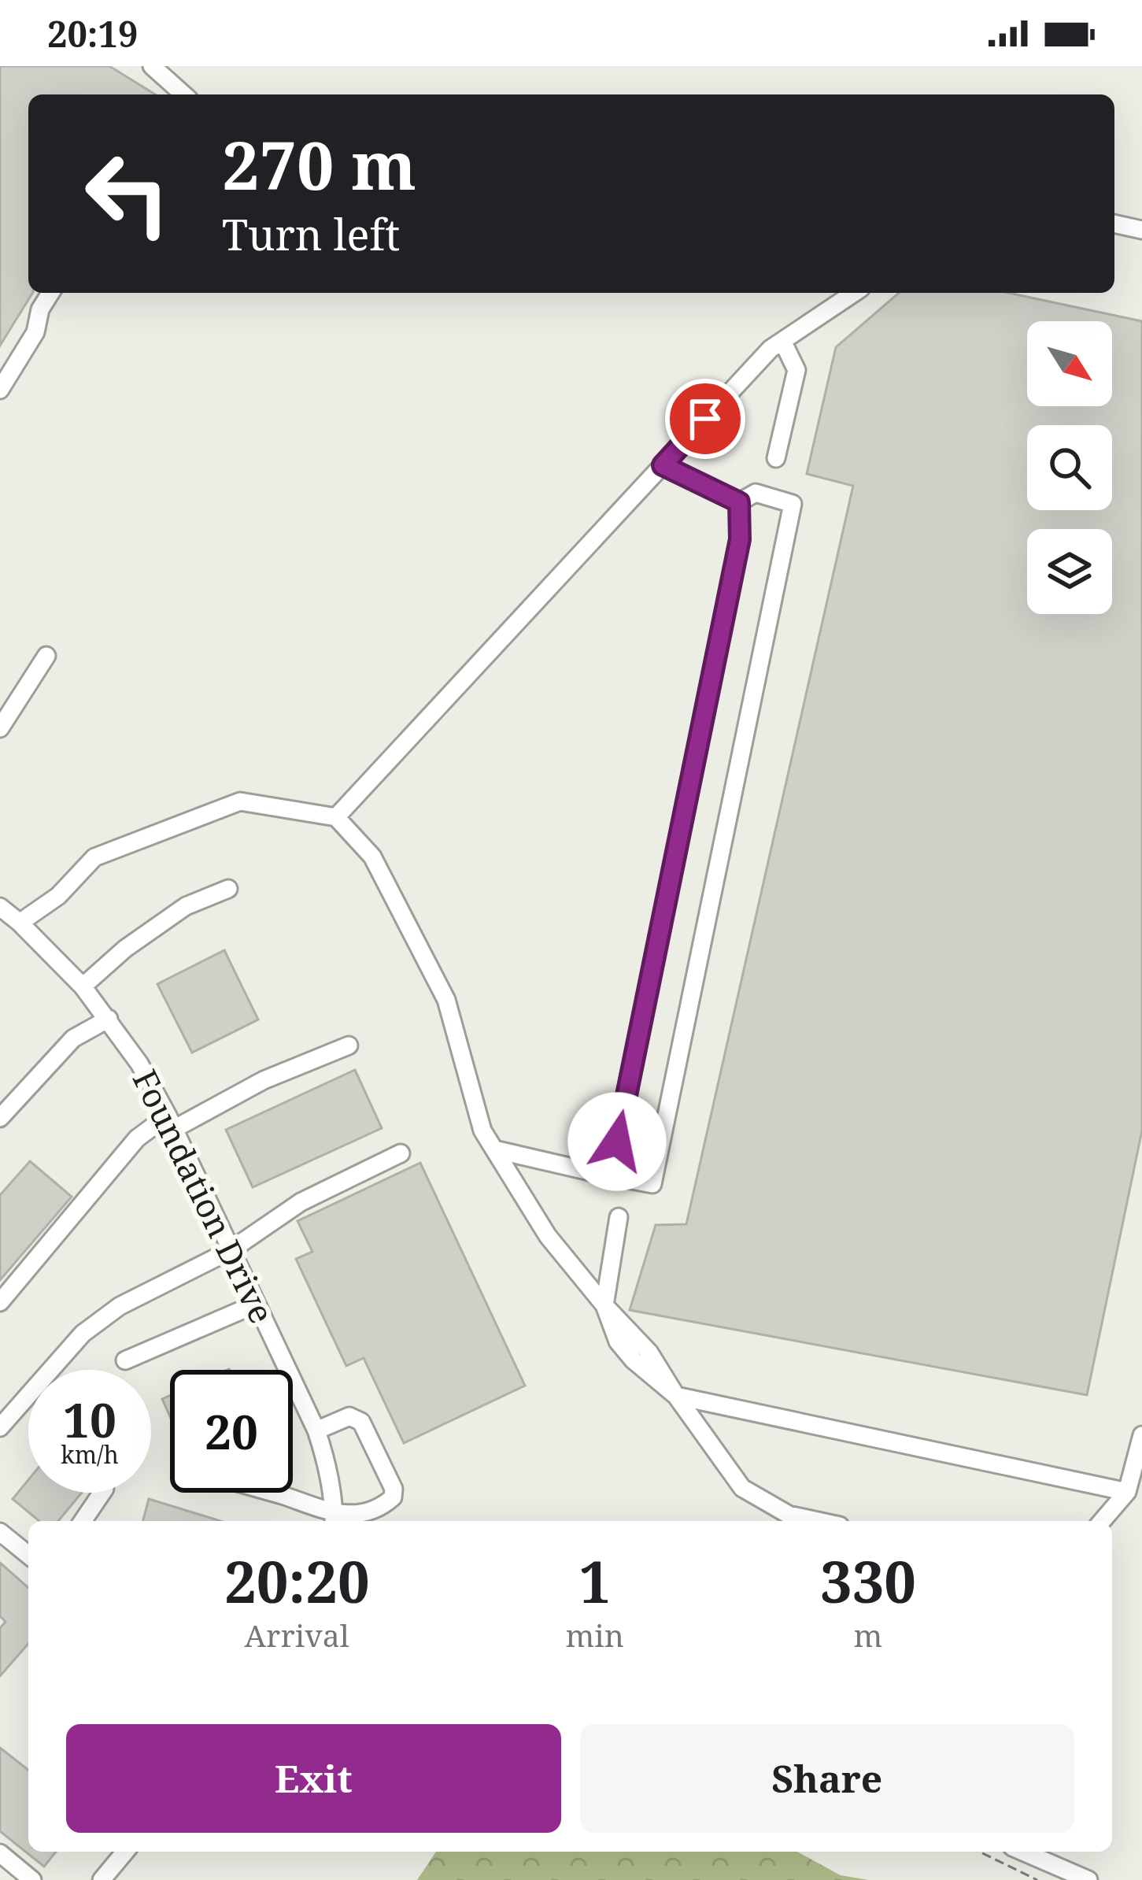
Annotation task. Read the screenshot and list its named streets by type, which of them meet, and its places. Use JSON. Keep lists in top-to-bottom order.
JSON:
{
  "streets": {
    "street": ["Foundation Drive"]
  },
  "north": "bottom right",
  "page": {
    "status": "20:19",
    "turn": ["270 m", "Turn left"],
    "speed": "10 km/h",
    "limit": "20",
    "eta": [
      "20:20",
      "Arrival",
      "1",
      "min",
      "330",
      "m"
    ],
    "buttons": ["Exit", "Share"]
  }
}
